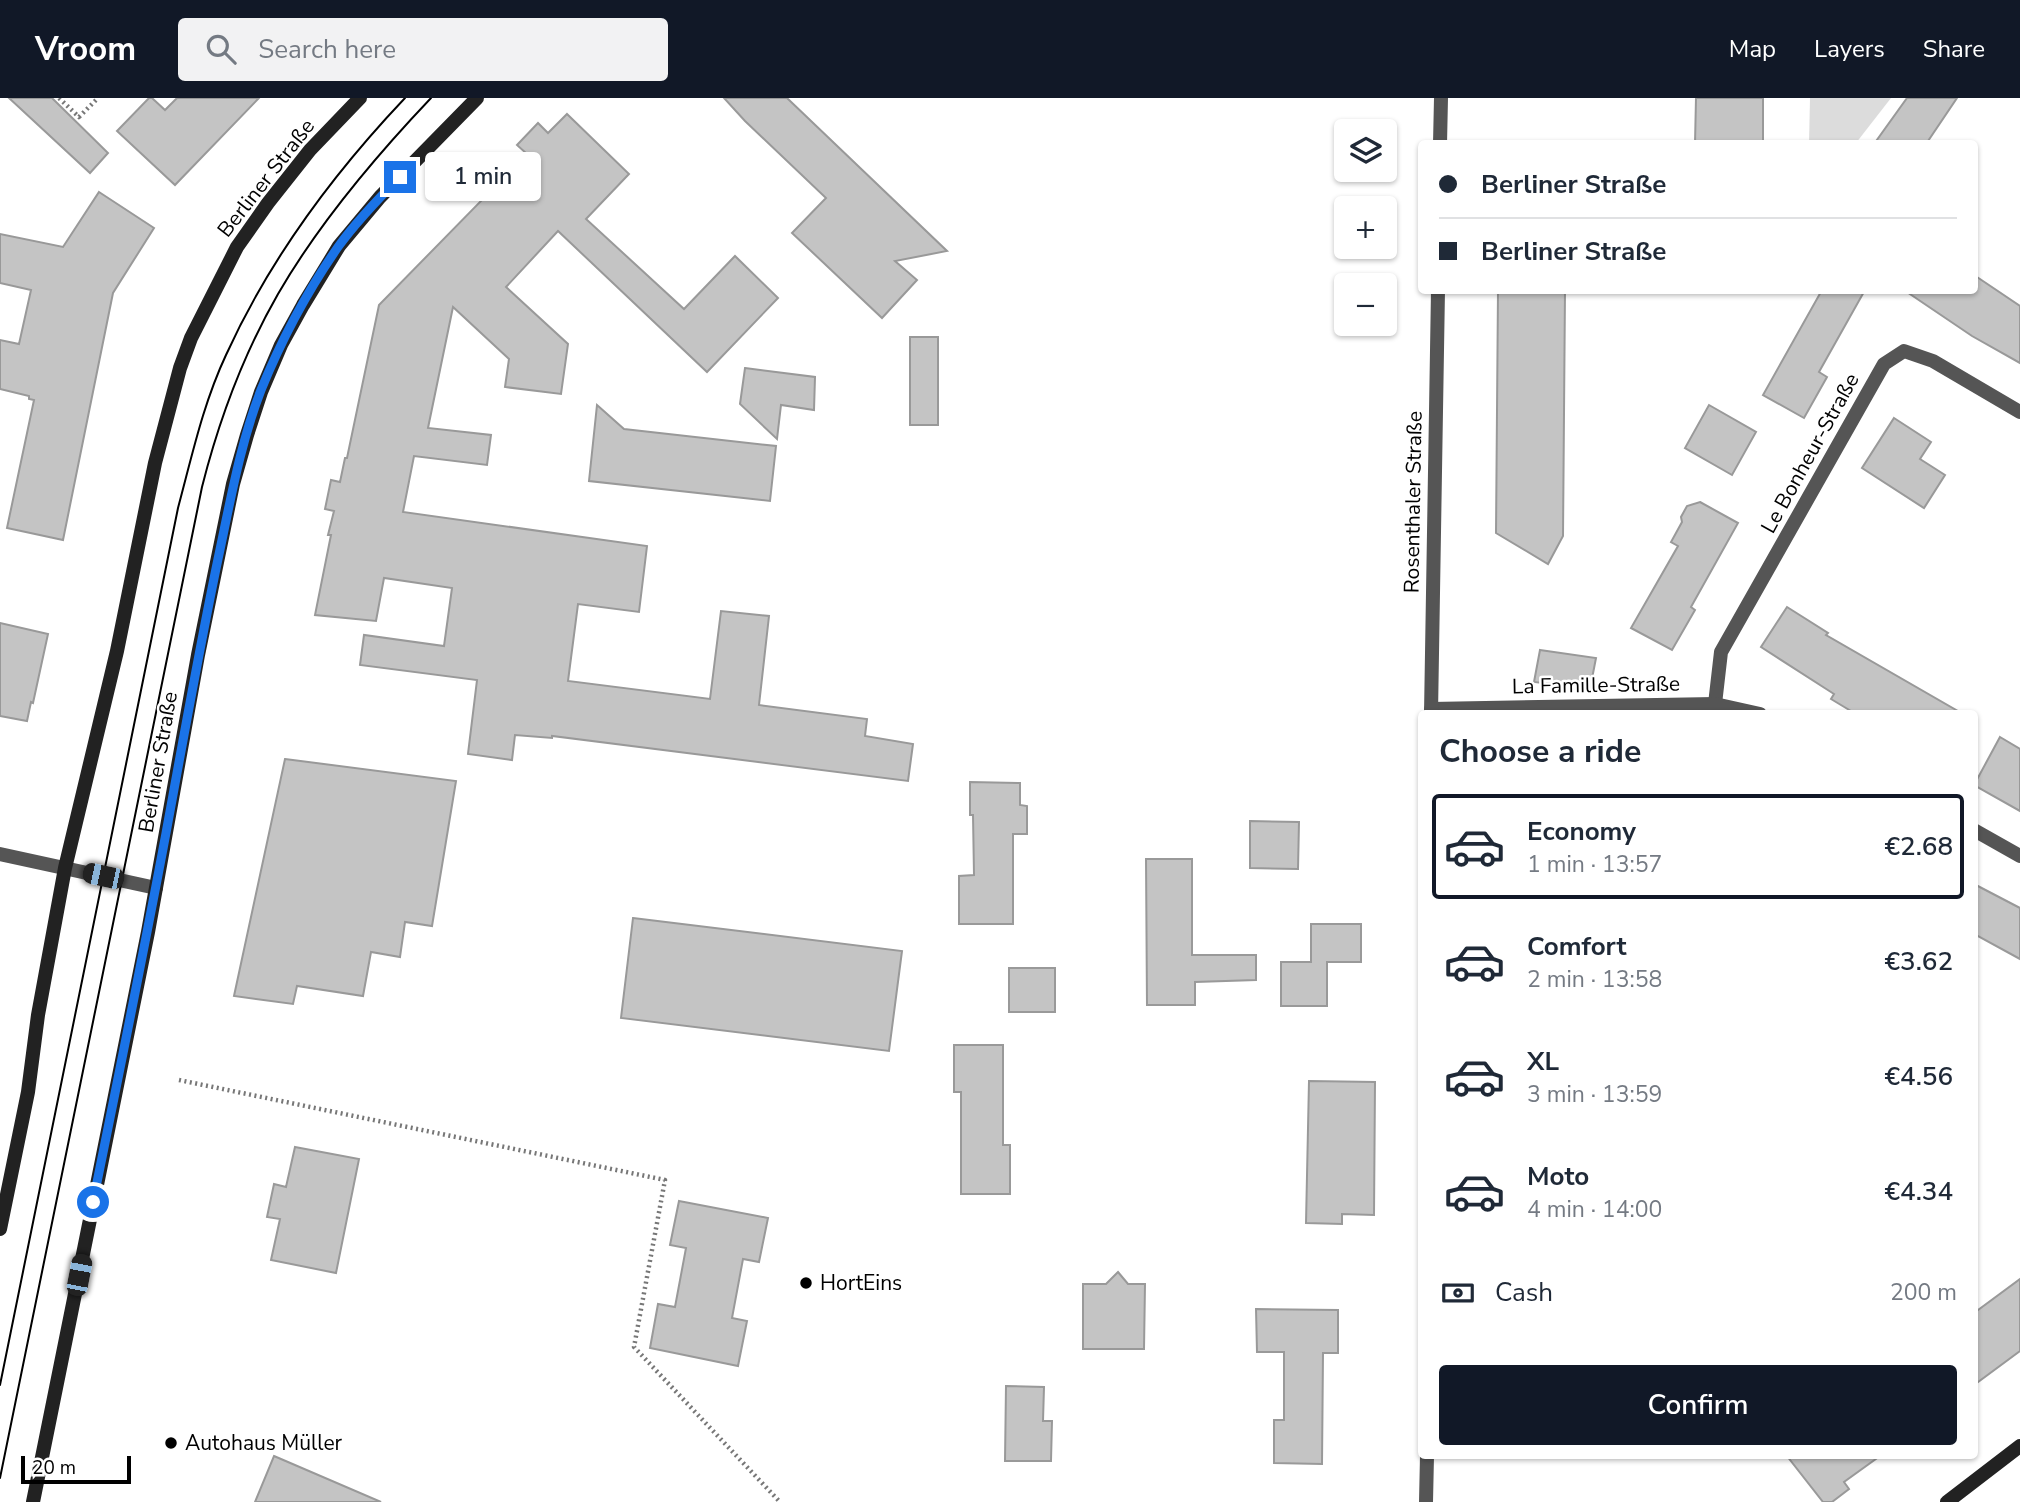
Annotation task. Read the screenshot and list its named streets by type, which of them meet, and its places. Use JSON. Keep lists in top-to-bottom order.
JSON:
{
  "streets": {
    "main road": ["Berliner Straße"],
    "street": ["Le Bonheur-Straße", "Rosenthaler Straße", "La Famille-Straße"]
  },
  "crossings": [
    ["Le Bonheur-Straße", "La Famille-Straße"]
  ],
  "places": ["HortEins", "Autohaus Müller"],
  "scale_bar": "20 m",
  "page": {
    "header": "Vroom",
    "search": "Search here",
    "nav": ["Map", "Layers", "Share"],
    "map_buttons": ["+", "−"],
    "banner": ["Berliner Straße", "Berliner Straße"],
    "bubble": "1 min",
    "heading": "Choose a ride",
    "list": [
      {
        "name": "Economy",
        "note": "1 min · 13:57",
        "value": "€2.68"
      },
      {
        "name": "Comfort",
        "note": "2 min · 13:58",
        "value": "€3.62"
      },
      {
        "name": "XL",
        "note": "3 min · 13:59",
        "value": "€4.56"
      },
      {
        "name": "Moto",
        "note": "4 min · 14:00",
        "value": "€4.34"
      }
    ],
    "pay": ["Cash", "200 m"],
    "buttons": "Confirm",
    "scale": "20 m"
  }
}
